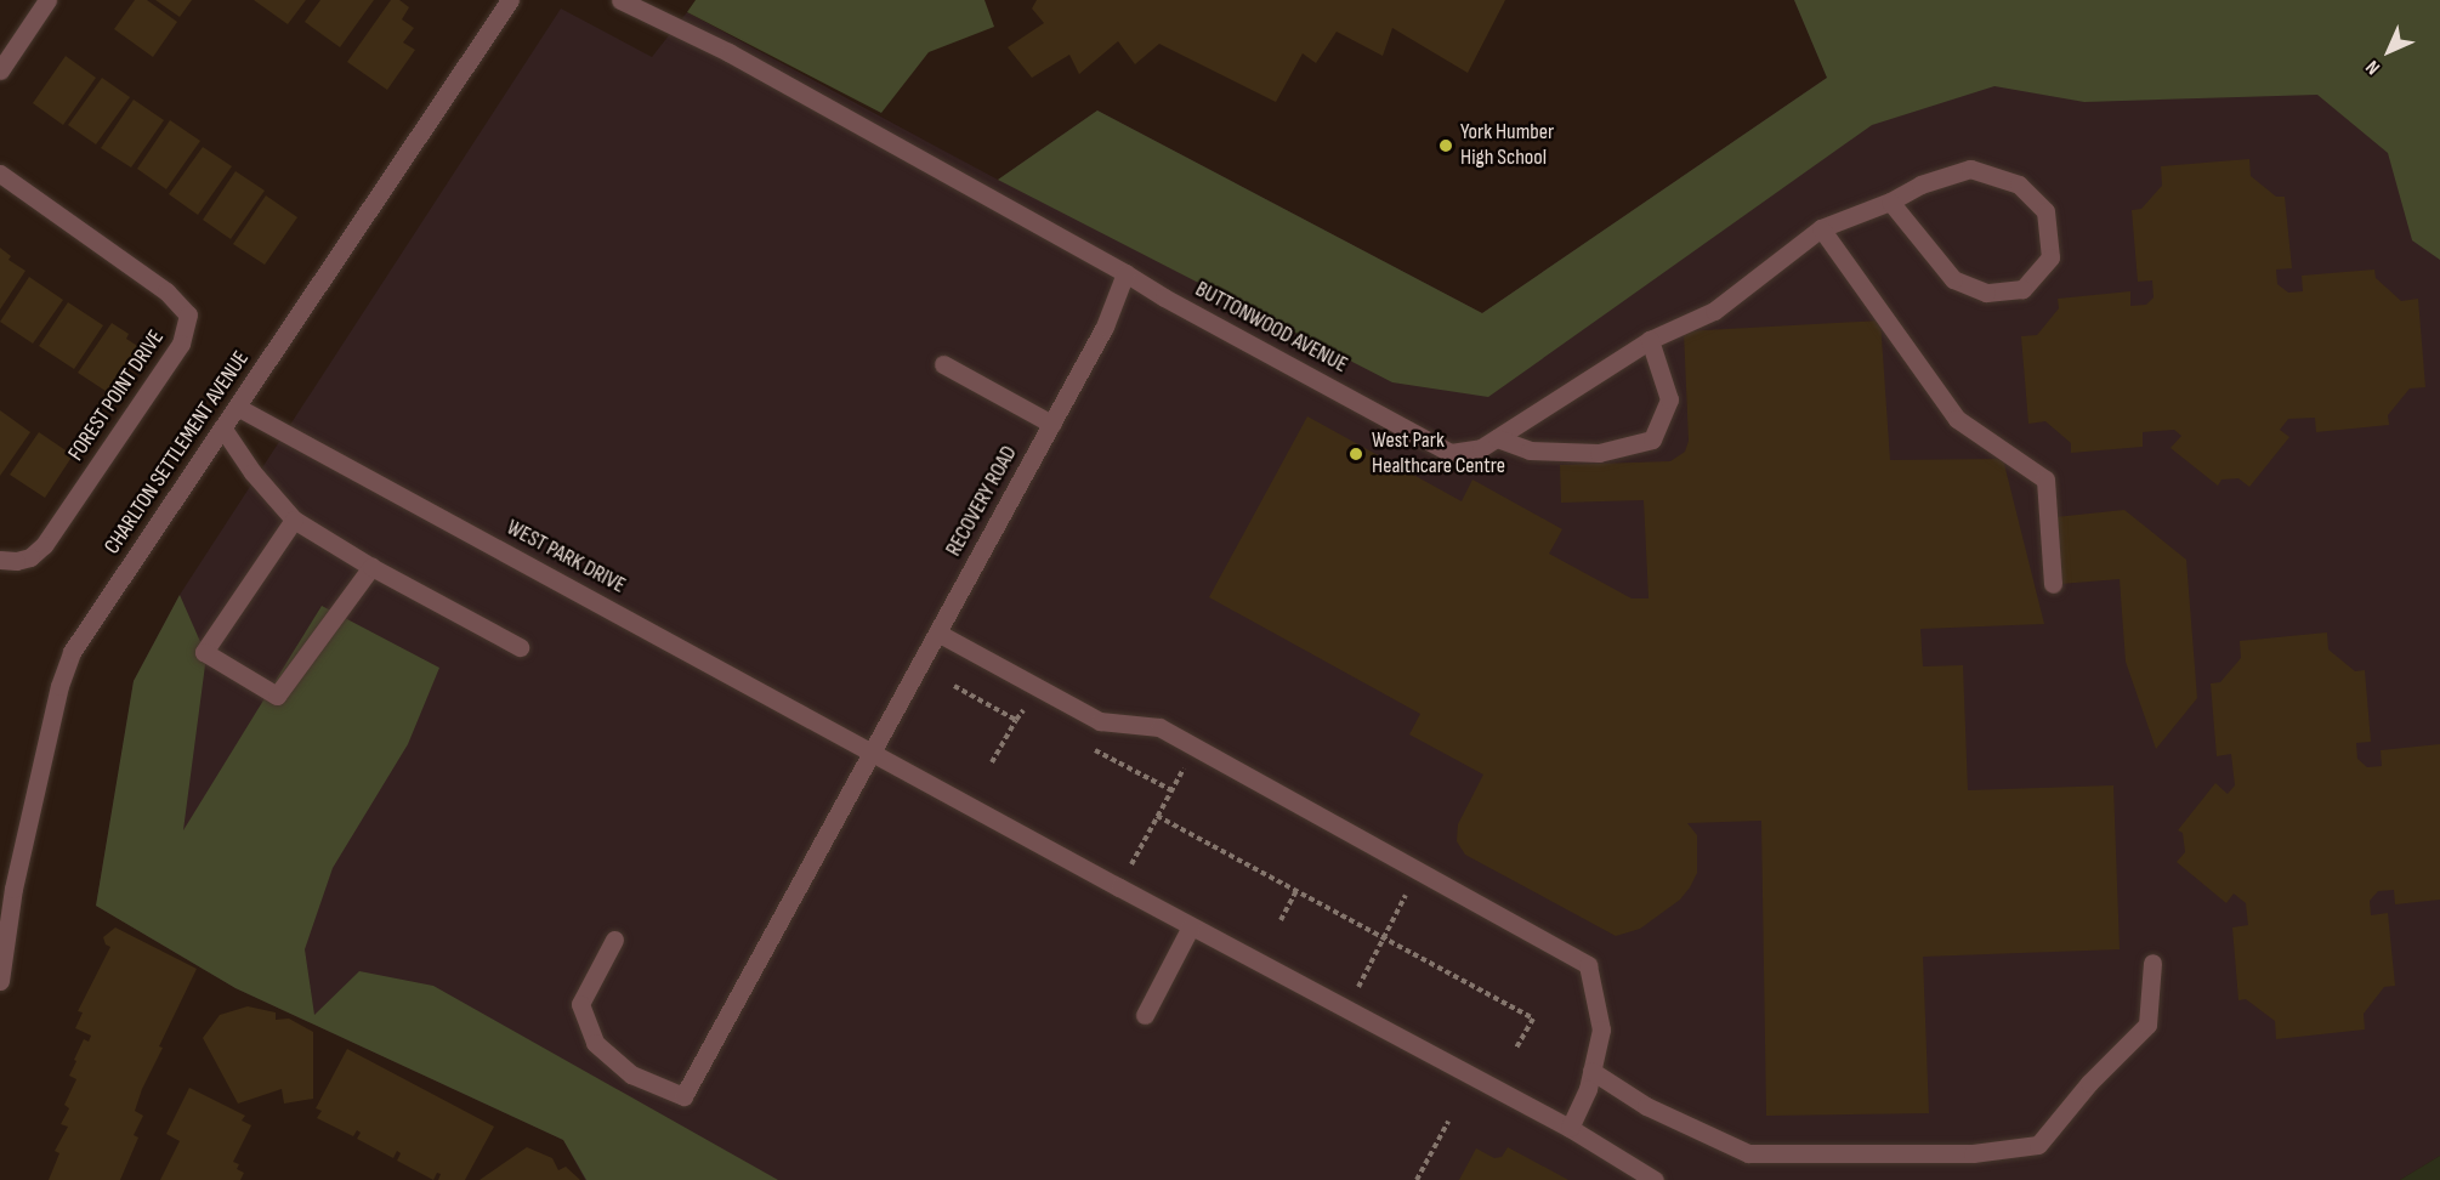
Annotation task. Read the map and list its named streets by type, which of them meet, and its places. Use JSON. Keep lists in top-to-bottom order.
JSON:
{
  "streets": {
    "street": [
      "BUTTONWOOD AVENUE",
      "FOREST POINT DRIVE",
      "CHARLTON SETTLEMENT AVENUE",
      "RECOVERY ROAD",
      "WEST PARK DRIVE"
    ]
  },
  "crossings": [
    ["BUTTONWOOD AVENUE", "RECOVERY ROAD"],
    ["CHARLTON SETTLEMENT AVENUE", "WEST PARK DRIVE"],
    ["RECOVERY ROAD", "WEST PARK DRIVE"]
  ],
  "places": ["York Humber High School", "West Park Healthcare Centre"],
  "north": "bottom left"
}
